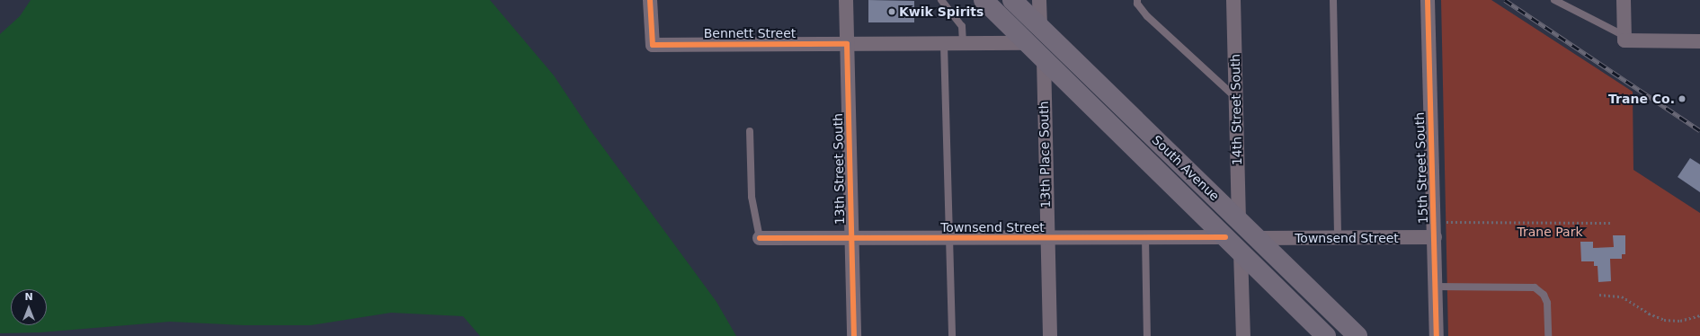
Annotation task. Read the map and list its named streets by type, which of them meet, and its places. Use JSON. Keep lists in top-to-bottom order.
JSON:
{
  "streets": {
    "highway": ["South Avenue"],
    "street": [
      "Bennett Street",
      "14th Street South",
      "13th Place South",
      "15th Street South",
      "13th Street South",
      "Townsend Street"
    ]
  },
  "crossings": [
    ["Bennett Street", "South Avenue"],
    ["Bennett Street", "13th Street South"],
    ["14th Street South", "South Avenue"],
    ["13th Place South", "South Avenue"],
    ["13th Place South", "Townsend Street"],
    ["South Avenue", "Townsend Street"],
    ["15th Street South", "Townsend Street"],
    ["13th Street South", "Townsend Street"]
  ],
  "parks": ["Trane Park"],
  "places": ["Kwik Spirits", "Trane Co."],
  "north": "top"
}
